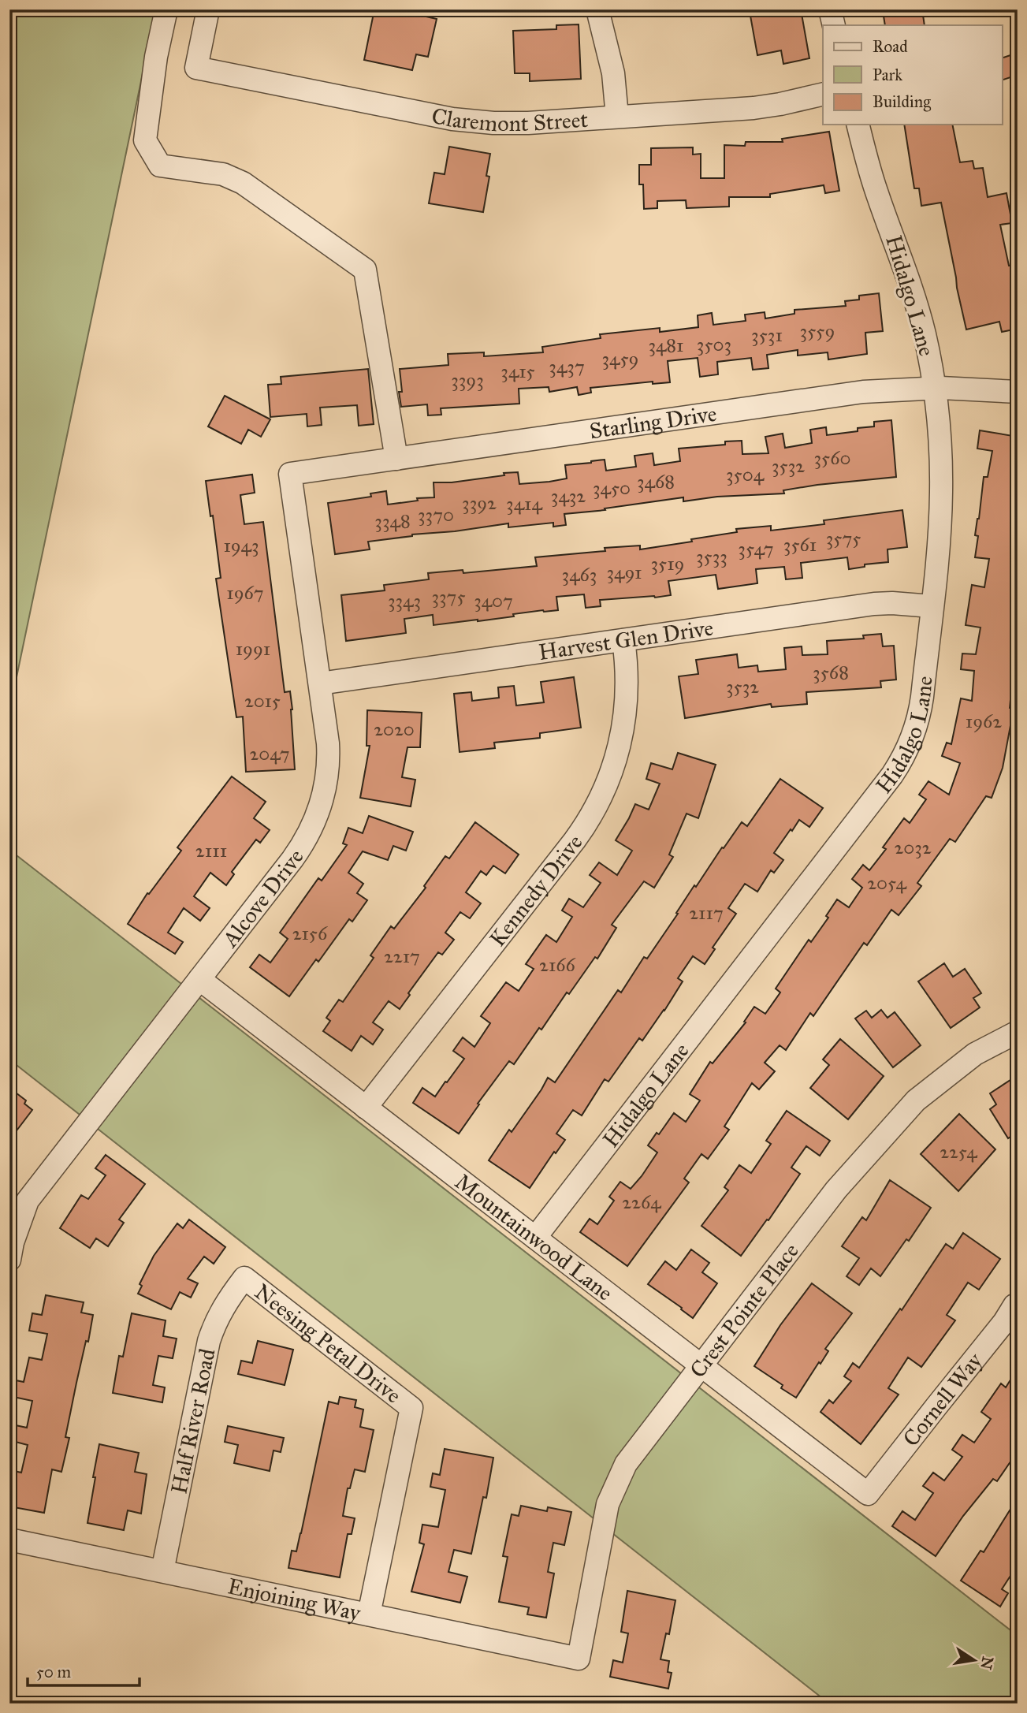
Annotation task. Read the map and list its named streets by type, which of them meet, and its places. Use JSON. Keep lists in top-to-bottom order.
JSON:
{
  "streets": {
    "street": [
      "Claremont Street",
      "Hidalgo Lane",
      "Starling Drive",
      "Harvest Glen Drive",
      "Kennedy Drive",
      "Alcove Drive",
      "Mountainwood Lane",
      "Crest Pointe Place",
      "Neesing Petal Drive",
      "Cornell Way",
      "Half River Road",
      "Enjoining Way"
    ]
  },
  "crossings": [
    ["Hidalgo Lane", "Starling Drive"],
    ["Hidalgo Lane", "Harvest Glen Drive"],
    ["Hidalgo Lane", "Mountainwood Lane"],
    ["Starling Drive", "Alcove Drive"],
    ["Harvest Glen Drive", "Kennedy Drive"],
    ["Harvest Glen Drive", "Alcove Drive"],
    ["Kennedy Drive", "Mountainwood Lane"],
    ["Alcove Drive", "Mountainwood Lane"],
    ["Mountainwood Lane", "Crest Pointe Place"],
    ["Mountainwood Lane", "Cornell Way"],
    ["Crest Pointe Place", "Enjoining Way"],
    ["Neesing Petal Drive", "Half River Road"],
    ["Neesing Petal Drive", "Enjoining Way"],
    ["Half River Road", "Enjoining Way"]
  ],
  "house_numbers": [
    "3559",
    "3531",
    "3503",
    "3481",
    "3459",
    "3437",
    "3415",
    "3393",
    "3560",
    "3532",
    "3504",
    "3468",
    "3450",
    "3432",
    "3392",
    "3414",
    "3370",
    "3348",
    "3575",
    "3561",
    "1943",
    "3547",
    "3533",
    "3519",
    "3491",
    "3463",
    "1967",
    "3375",
    "3343",
    "3407",
    "1991",
    "3568",
    "3532",
    "2015",
    "1962",
    "2020",
    "2047",
    "2032",
    "2111",
    "2054",
    "2117",
    "2156",
    "2217",
    "2166",
    "2254",
    "2264"
  ],
  "legend": ["Road", "Park", "Building"],
  "scale_bar": "50 m",
  "north": "right"
}
